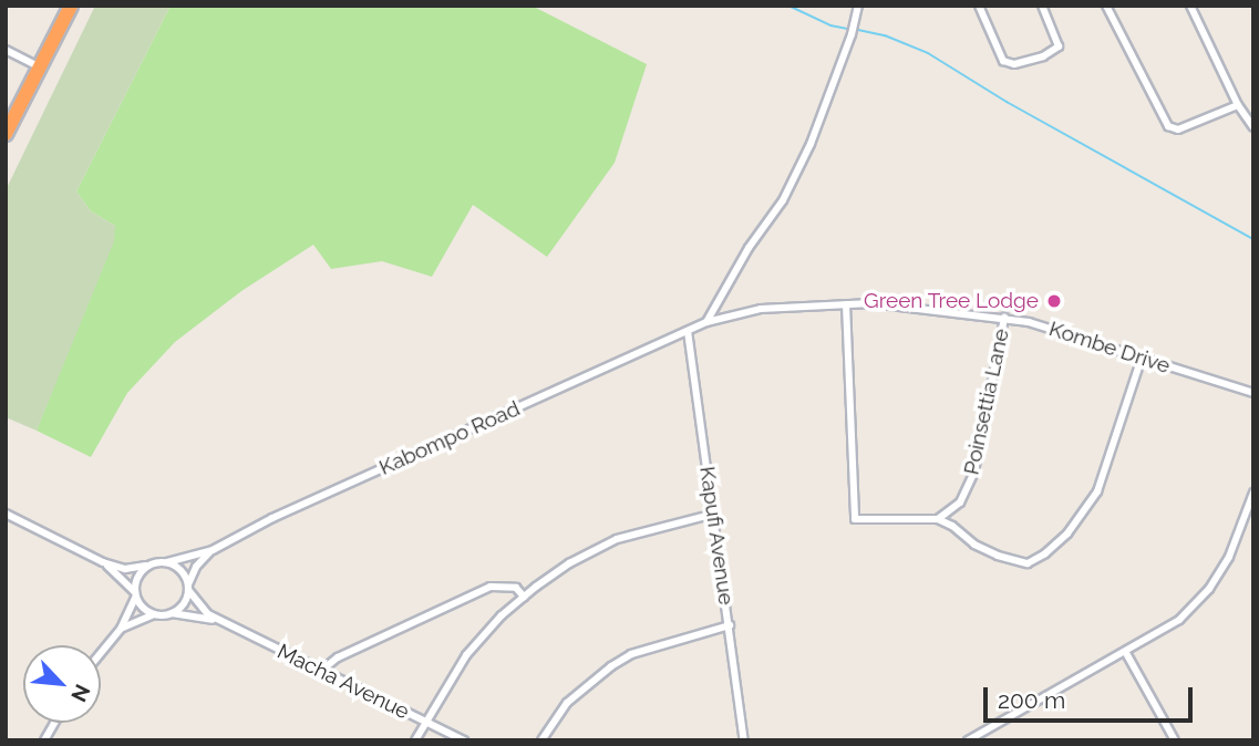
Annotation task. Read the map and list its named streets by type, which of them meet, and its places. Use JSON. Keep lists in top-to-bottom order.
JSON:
{
  "streets": {
    "street": [
      "Kombe Drive",
      "Poinsettia Lane",
      "Kabompo Road",
      "Kapufi Avenue",
      "Macha Avenue"
    ]
  },
  "crossings": [
    ["Kombe Drive", "Poinsettia Lane"],
    ["Kombe Drive", "Kabompo Road"],
    ["Kombe Drive", "Kapufi Avenue"],
    ["Kabompo Road", "Kapufi Avenue"],
    ["Kabompo Road", "Macha Avenue"]
  ],
  "places": ["Green Tree Lodge"],
  "scale_bar": "200 m",
  "north": "bottom right"
}
